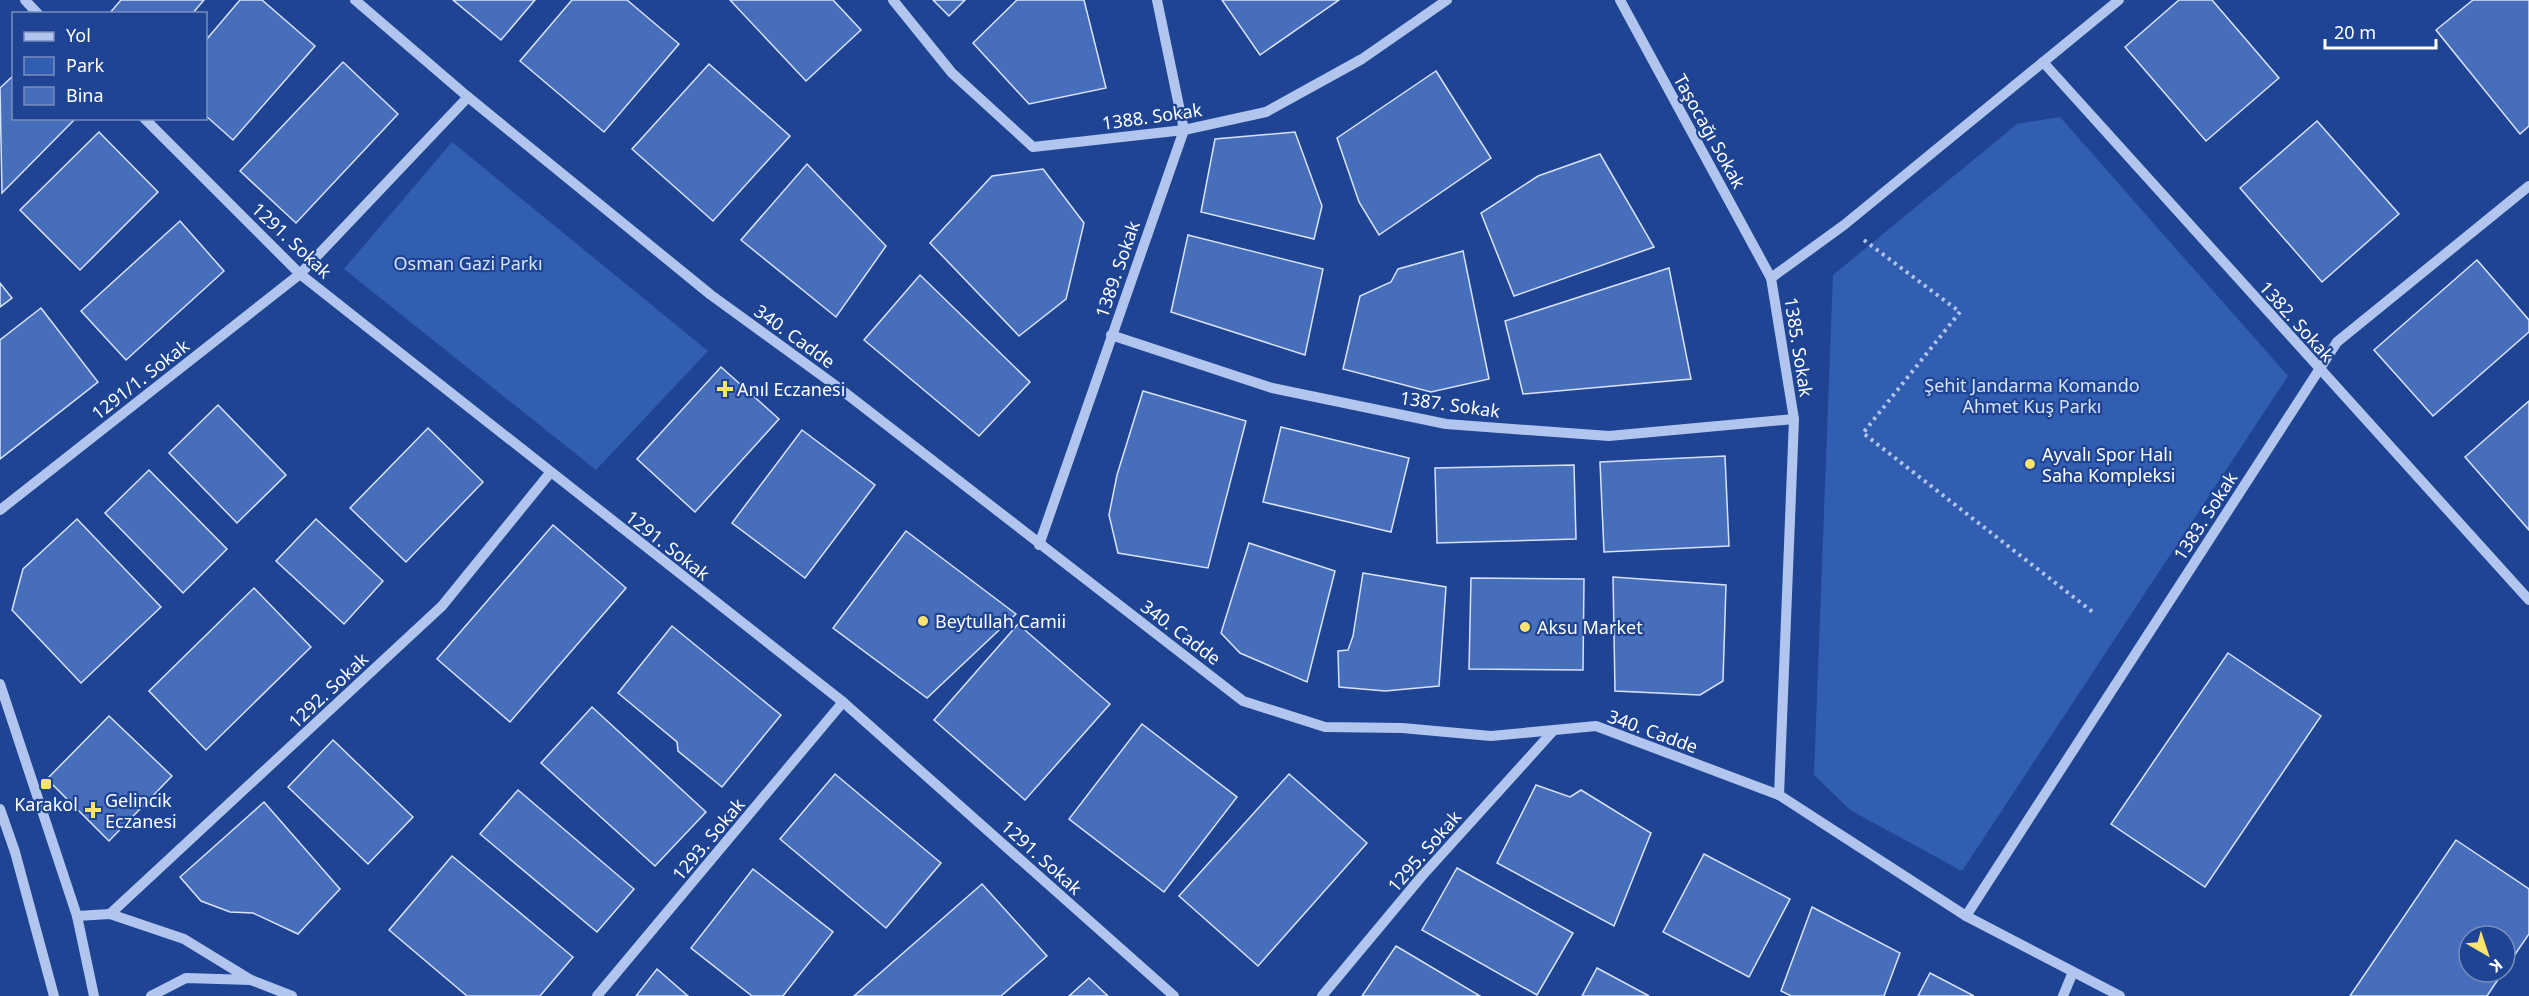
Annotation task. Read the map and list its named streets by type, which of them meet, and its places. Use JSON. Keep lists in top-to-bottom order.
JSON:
{
  "streets": {
    "street": [
      "1388. Sokak",
      "Taşocağı Sokak",
      "1291. Sokak",
      "1389. Sokak",
      "1382. Sokak",
      "340. Cadde",
      "1385. Sokak",
      "1291/1. Sokak",
      "1387. Sokak",
      "1383. Sokak",
      "1292. Sokak",
      "1293. Sokak",
      "1295. Sokak"
    ]
  },
  "crossings": [
    ["1388. Sokak", "1389. Sokak"],
    ["Taşocağı Sokak", "1385. Sokak"],
    ["1291. Sokak", "1291/1. Sokak"],
    ["1291. Sokak", "1292. Sokak"],
    ["1291. Sokak", "1293. Sokak"],
    ["1389. Sokak", "340. Cadde"],
    ["1389. Sokak", "1387. Sokak"],
    ["1382. Sokak", "1385. Sokak"],
    ["1382. Sokak", "1383. Sokak"],
    ["340. Cadde", "1385. Sokak"],
    ["340. Cadde", "1291/1. Sokak"],
    ["340. Cadde", "1383. Sokak"],
    ["340. Cadde", "1295. Sokak"],
    ["1385. Sokak", "1387. Sokak"]
  ],
  "parks": ["Osman Gazi Parkı", "Şehit Jandarma Komando Ahmet Kuş Parkı"],
  "places": {
    "health": ["Anıl Eczanesi", "Gelincik Eczanesi"],
    "other": ["Ayvalı Spor Halı Saha Kompleksi", "Beytullah Camii", "Aksu Market"],
    "transit": ["Karakol"]
  },
  "legend": ["Yol", "Park", "Bina"],
  "scale_bar": "20 m",
  "north": "bottom right"
}
